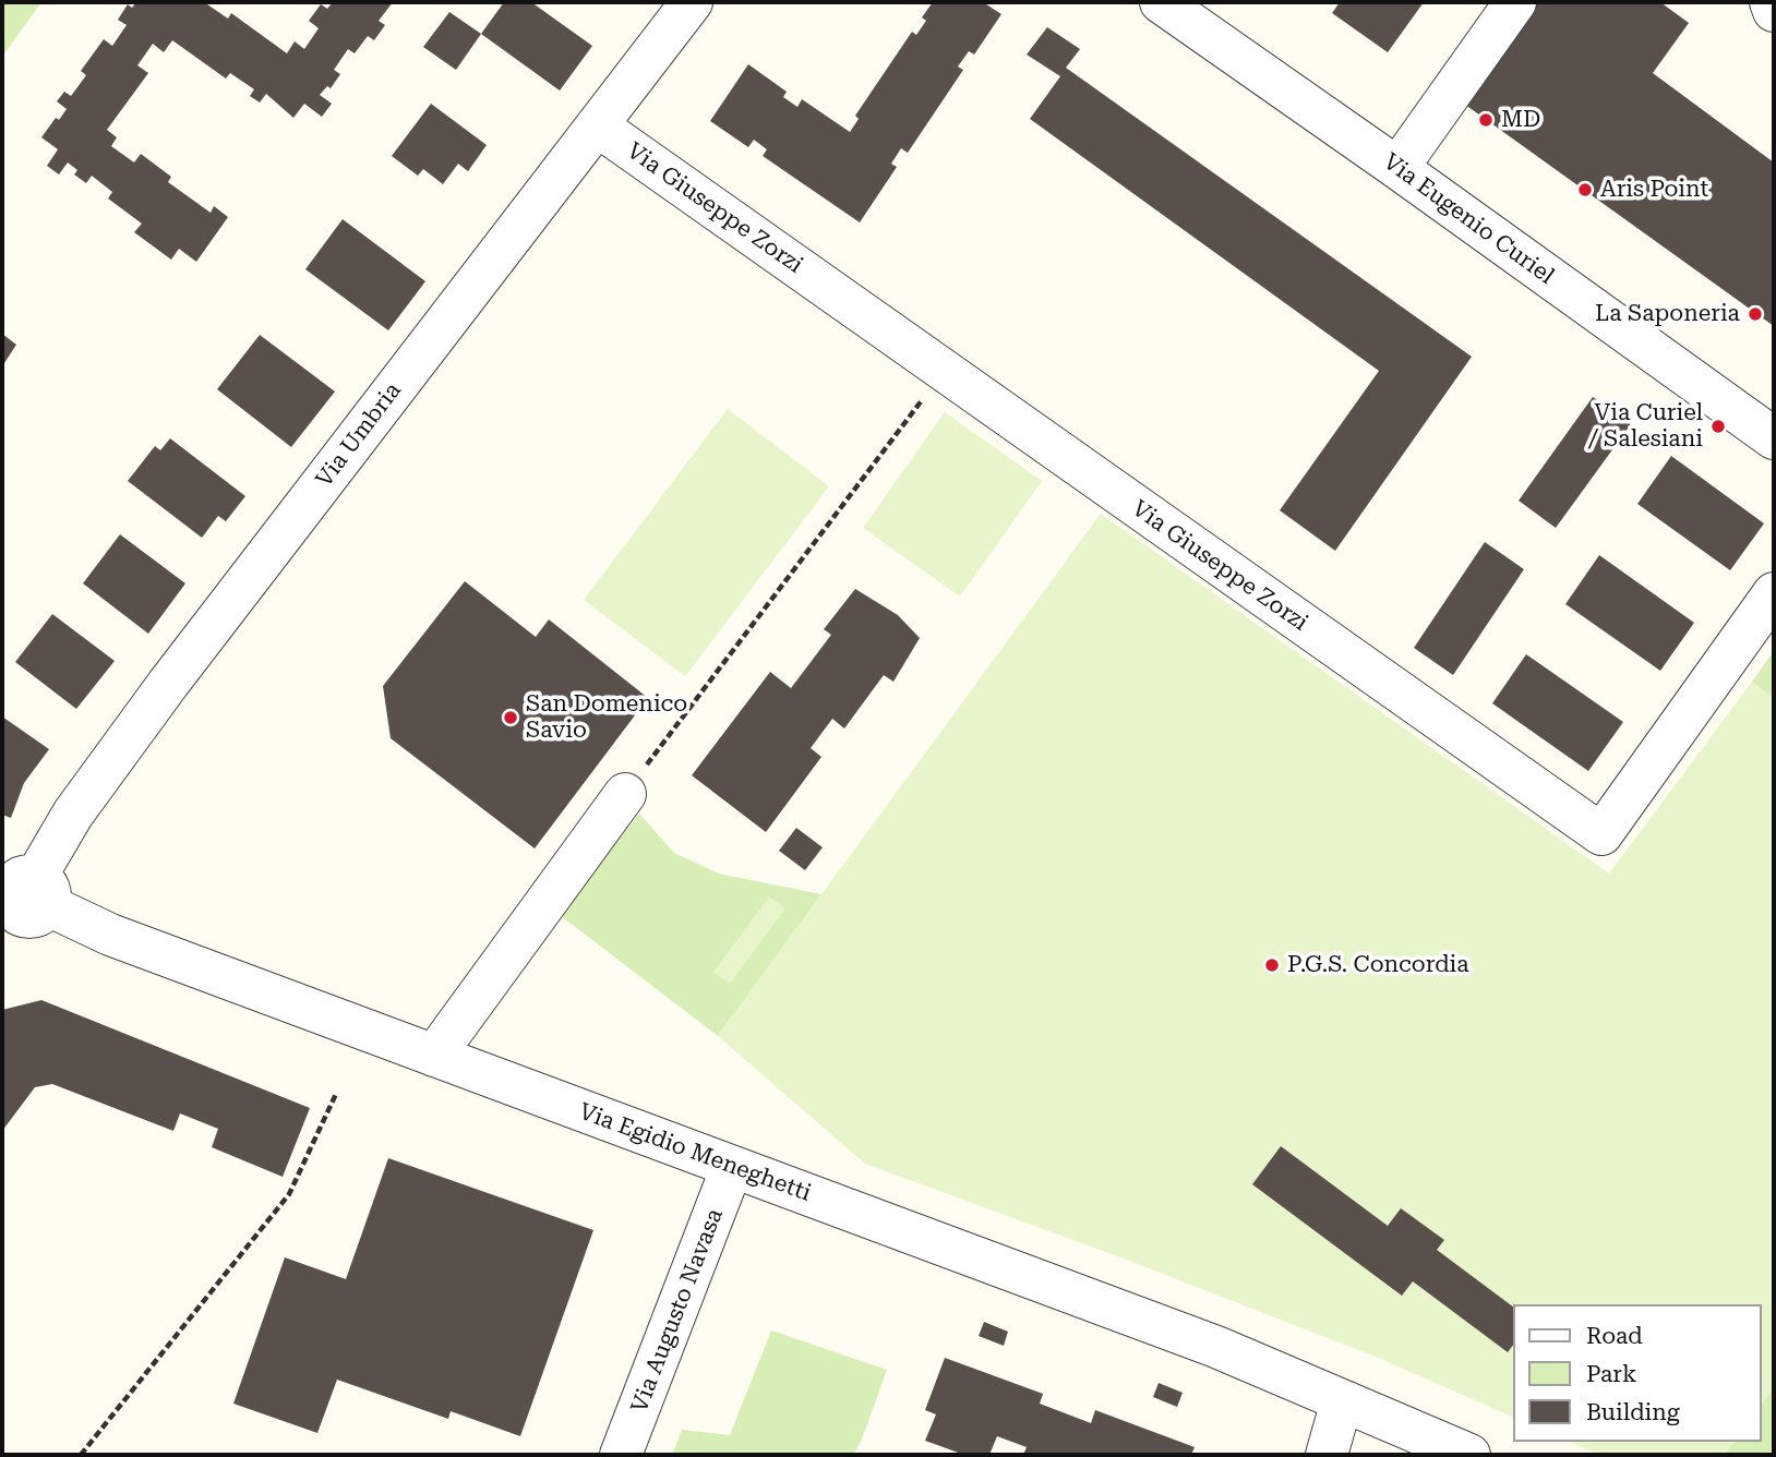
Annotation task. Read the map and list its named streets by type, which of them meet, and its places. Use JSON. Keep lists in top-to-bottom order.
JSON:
{
  "streets": {
    "street": [
      "Via Giuseppe Zorzi",
      "Via Eugenio Curiel",
      "Via Umbria",
      "Via Egidio Meneghetti",
      "Via Augusto Navasa"
    ]
  },
  "crossings": [
    ["Via Giuseppe Zorzi", "Via Umbria"],
    ["Via Umbria", "Via Egidio Meneghetti"],
    ["Via Egidio Meneghetti", "Via Augusto Navasa"]
  ],
  "places": [
    "MD",
    "Aris Point",
    "La Saponeria",
    "Via Curiel / Salesiani",
    "San Domenico Savio",
    "P.G.S. Concordia"
  ],
  "legend": ["Road", "Park", "Building"]
}
